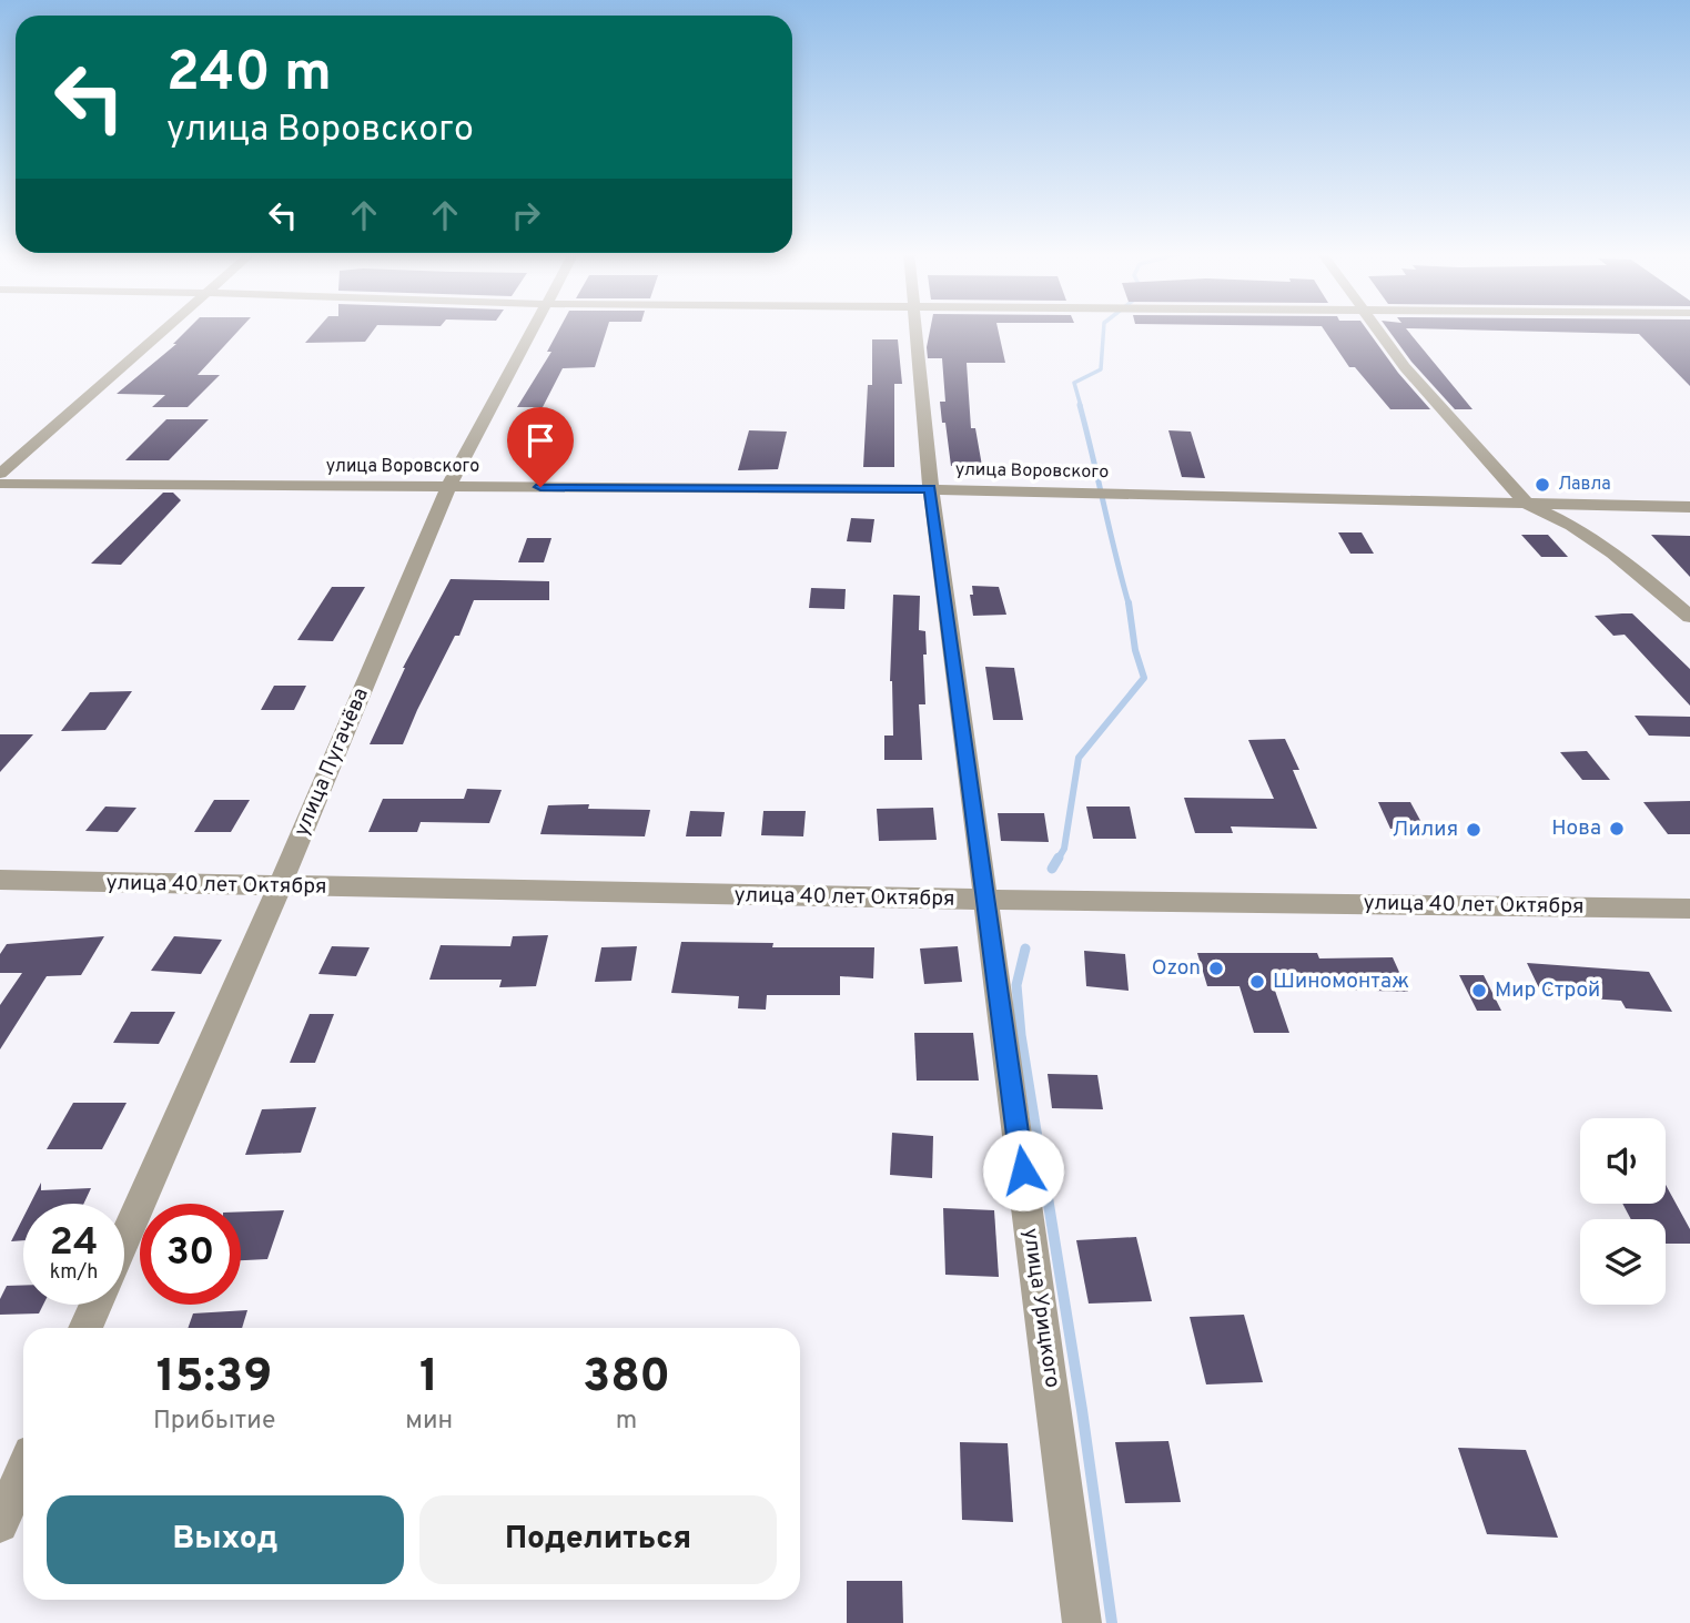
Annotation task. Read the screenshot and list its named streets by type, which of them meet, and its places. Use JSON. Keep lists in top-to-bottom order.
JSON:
{
  "streets": {
    "street": [
      "улица Воровского",
      "улица Пугачёва",
      "улица 40 лет Октября",
      "улица Урицкого"
    ]
  },
  "crossings": [
    ["улица Воровского", "улица Пугачёва"],
    ["улица Воровского", "улица Урицкого"],
    ["улица Пугачёва", "улица 40 лет Октября"],
    ["улица 40 лет Октября", "улица Урицкого"]
  ],
  "places": [
    "Лавла",
    "Нова",
    "Лилия",
    "Ozon",
    "Шиномонтаж",
    "Мир Строй"
  ],
  "page": {
    "turn": ["240 m", "улица Воровского"],
    "speed": "24 km/h",
    "limit": "30",
    "eta": [
      "15:39",
      "Прибытие",
      "1",
      "мин",
      "380",
      "m"
    ],
    "buttons": ["Выход", "Поделиться"]
  }
}
